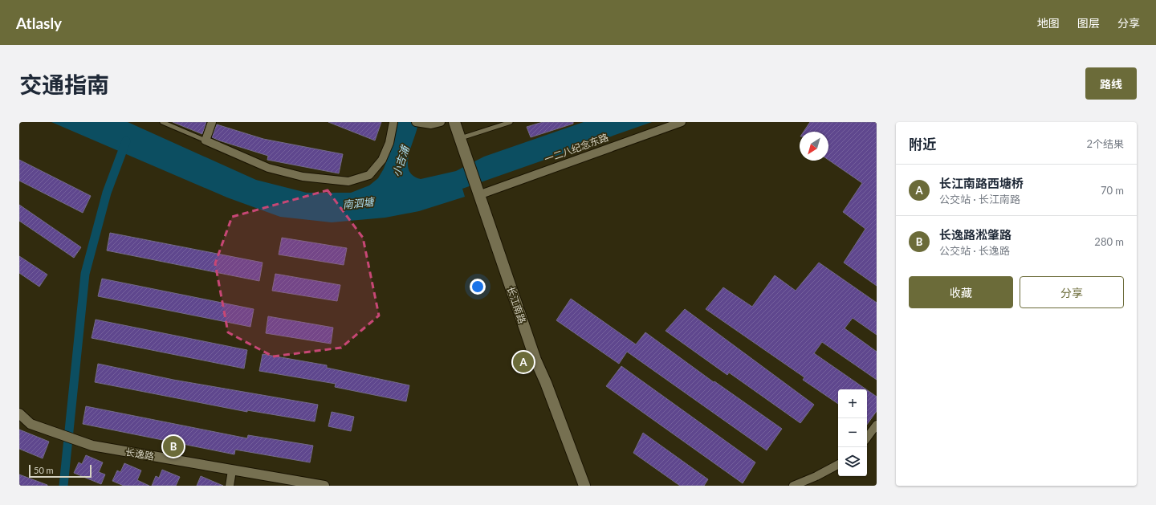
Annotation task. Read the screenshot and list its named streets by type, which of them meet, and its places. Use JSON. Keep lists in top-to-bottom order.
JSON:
{
  "streets": {
    "main road": ["长江南路"],
    "street": ["一二八纪念东路", "长逸路"]
  },
  "crossings": [
    ["一二八纪念东路", "长江南路"]
  ],
  "water": ["小吉浦", "南泗塘"],
  "scale_bar": "50 m",
  "north": "bottom left",
  "page": {
    "header": "Atlasly",
    "nav": ["地图", "图层", "分享"],
    "title": "交通指南",
    "buttons": [
      "路线",
      ["收藏", "分享"]
    ],
    "heading": ["附近", "2个结果"],
    "list": [
      {
        "mark": "A",
        "name": "长江南路西塘桥",
        "note": "公交站 · 长江南路",
        "value": "70 m"
      },
      {
        "mark": "B",
        "name": "长逸路淞肇路",
        "note": "公交站 · 长逸路",
        "value": "280 m"
      }
    ],
    "pins": ["A", "B"],
    "map_buttons": ["+", "−"],
    "scale": "50 m"
  }
}
